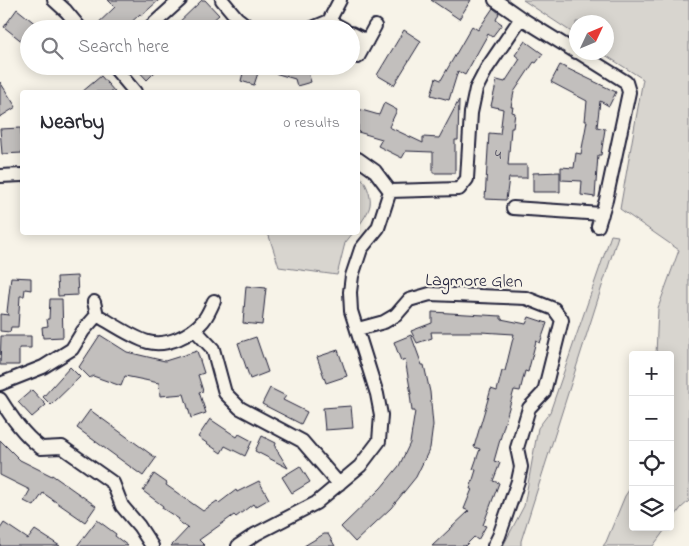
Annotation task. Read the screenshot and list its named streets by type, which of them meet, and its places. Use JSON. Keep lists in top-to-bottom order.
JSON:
{
  "streets": {
    "street": ["Lagmore Glen"]
  },
  "house_numbers": ["4"],
  "north": "top right",
  "page": {
    "search": "Search here",
    "heading": ["Nearby", "0 results"],
    "map_buttons": ["+", "−"]
  }
}
